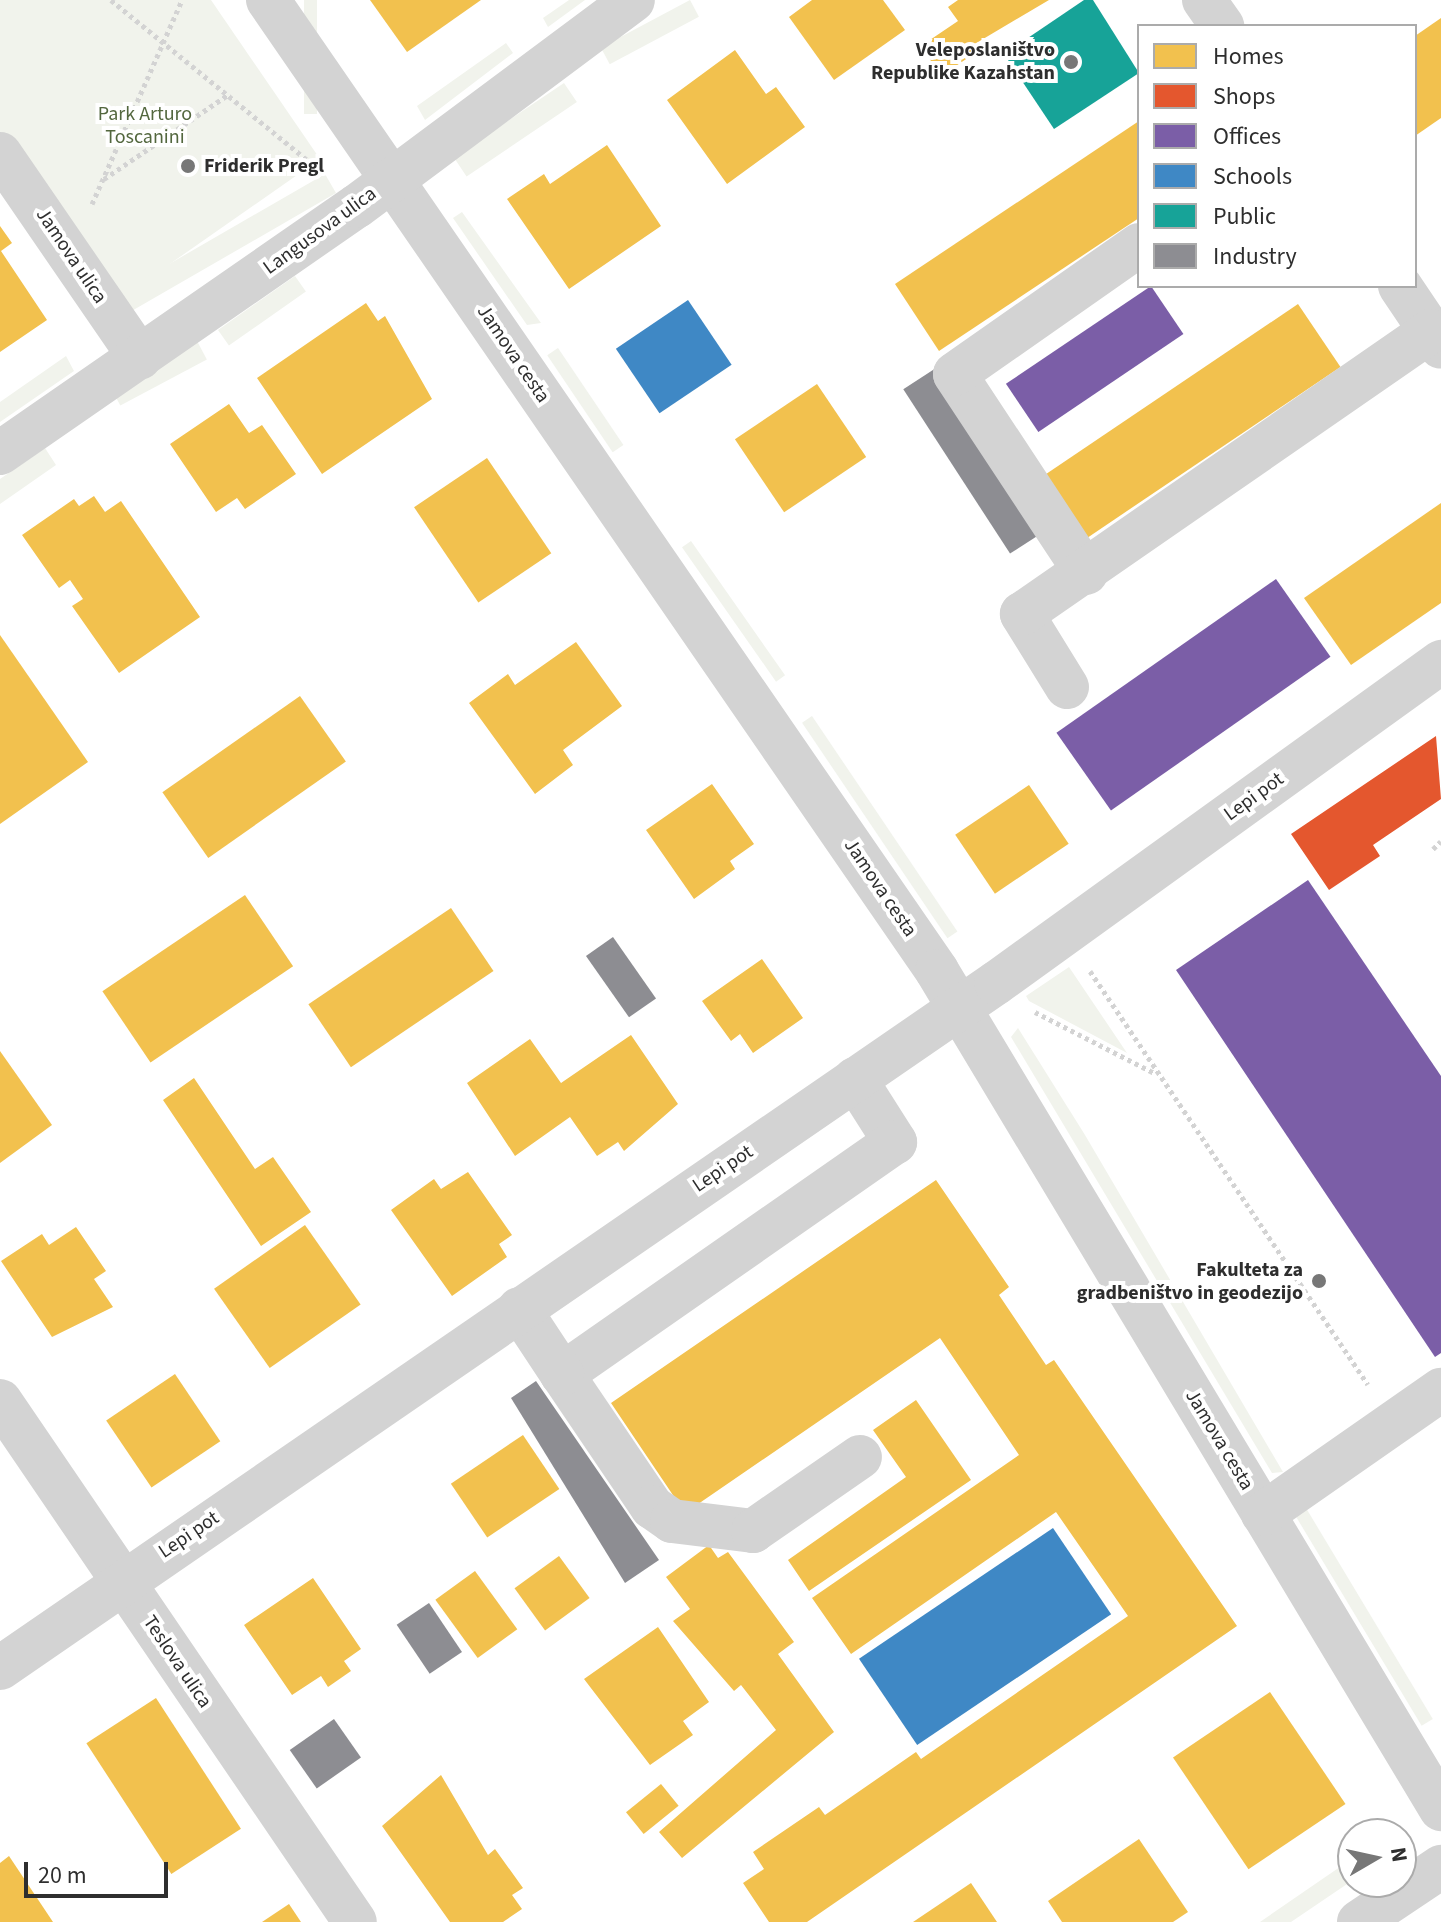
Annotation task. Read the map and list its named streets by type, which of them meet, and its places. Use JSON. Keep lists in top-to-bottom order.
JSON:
{
  "streets": {
    "street": [
      "Langusova ulica",
      "Jamova ulica",
      "Jamova cesta",
      "Lepi pot",
      "Teslova ulica"
    ]
  },
  "crossings": [
    ["Langusova ulica", "Jamova ulica"],
    ["Langusova ulica", "Jamova cesta"],
    ["Jamova cesta", "Lepi pot"],
    ["Lepi pot", "Teslova ulica"]
  ],
  "parks": ["Park Arturo Toscanini"],
  "places": ["Veleposlaništvo Republike Kazahstan", "Friderik Pregl", "Fakulteta za gradbeništvo in geodezijo"],
  "legend": [
    "Homes",
    "Shops",
    "Offices",
    "Schools",
    "Public",
    "Industry"
  ],
  "scale_bar": "20 m",
  "north": "right"
}
